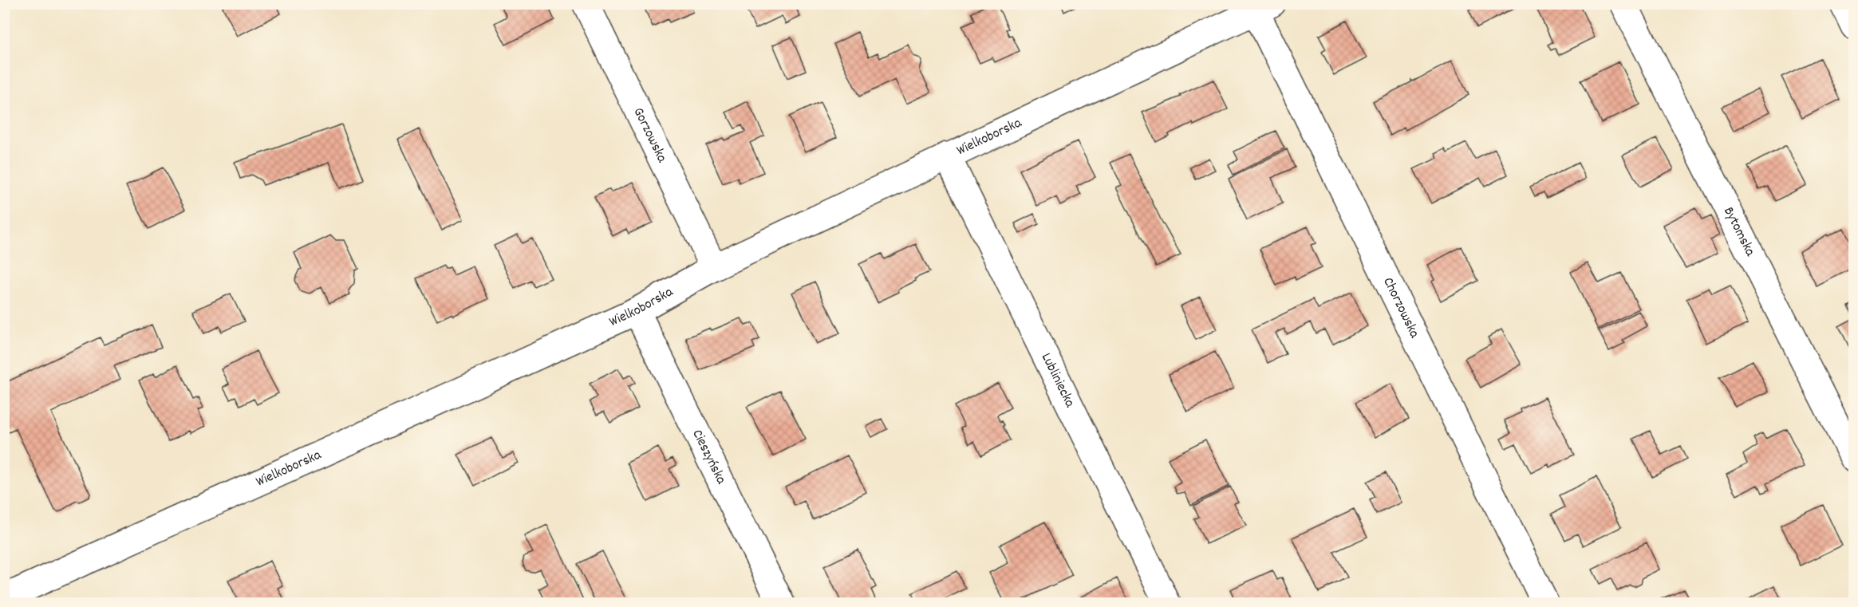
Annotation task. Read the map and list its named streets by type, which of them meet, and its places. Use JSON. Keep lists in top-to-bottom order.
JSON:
{
  "streets": {
    "street": [
      "Gorzowska",
      "Wielkoborska",
      "Bytomska",
      "Chorzowska",
      "Lubliniecka",
      "Cieszyńska"
    ]
  },
  "crossings": [
    ["Gorzowska", "Wielkoborska"],
    ["Wielkoborska", "Chorzowska"],
    ["Wielkoborska", "Lubliniecka"],
    ["Wielkoborska", "Cieszyńska"]
  ]
}
